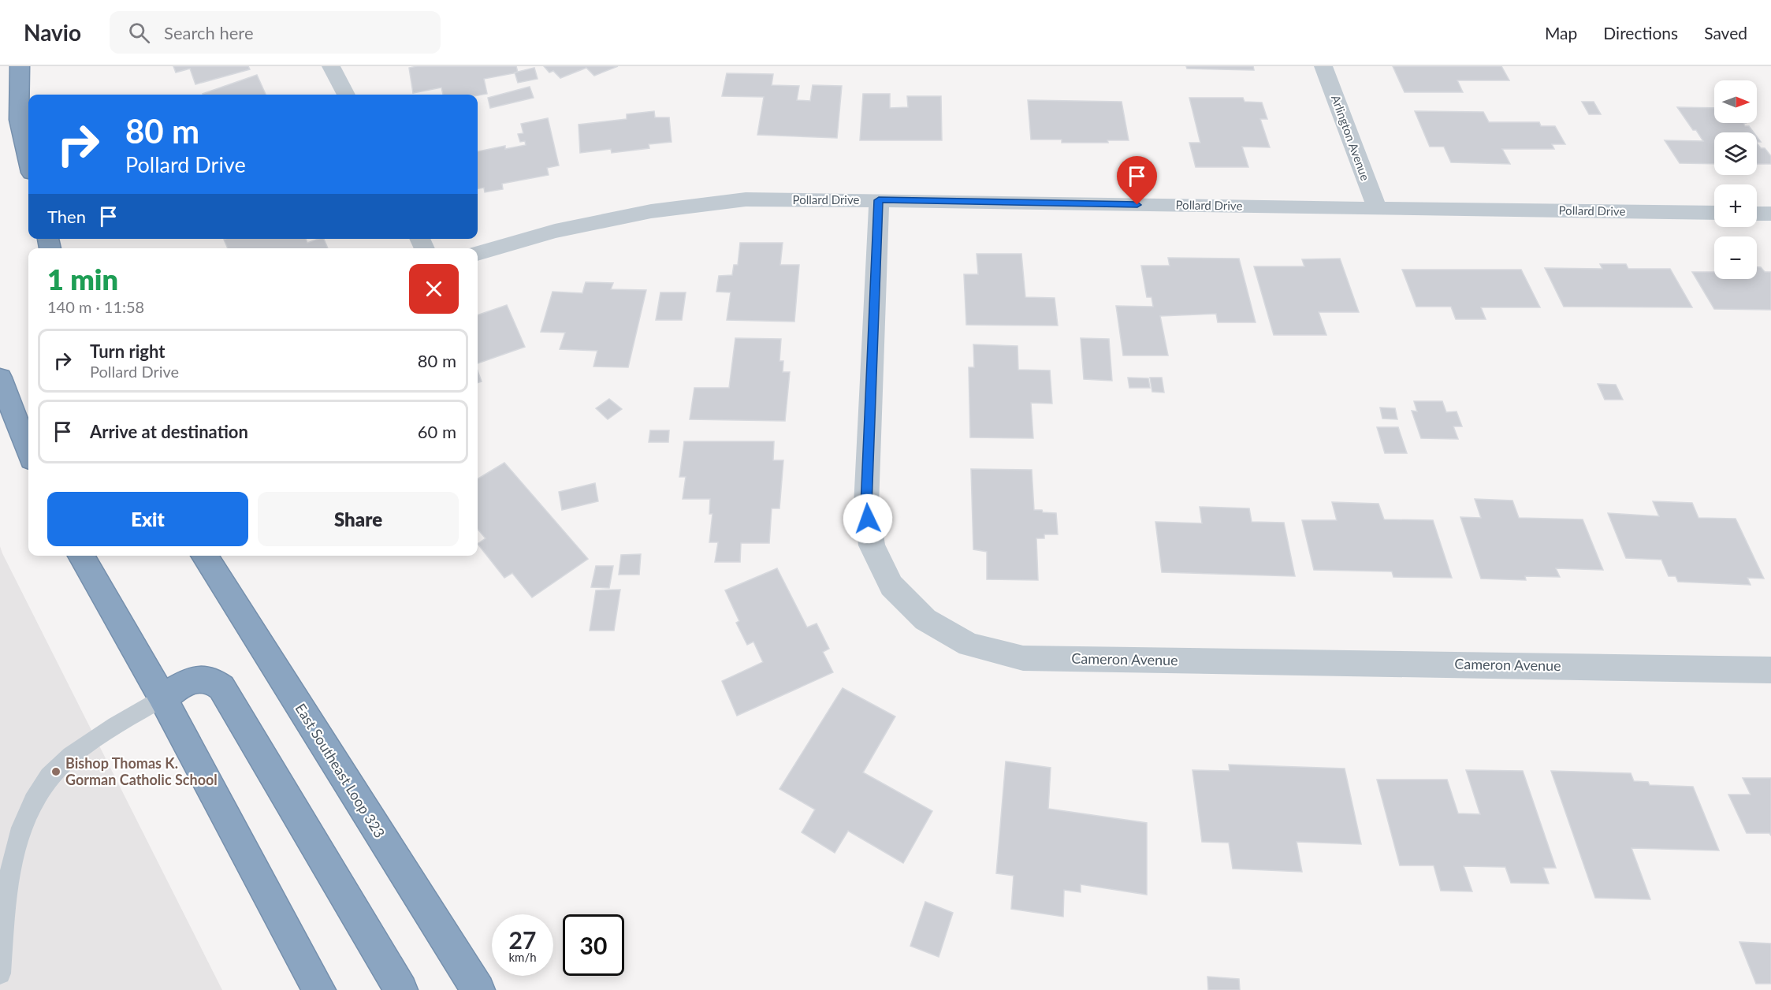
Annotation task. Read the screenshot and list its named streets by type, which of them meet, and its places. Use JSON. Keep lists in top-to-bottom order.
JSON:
{
  "streets": {
    "highway": ["East Southeast Loop 323"],
    "street": ["Arlington Avenue", "Pollard Drive", "Cameron Avenue"]
  },
  "crossings": [
    ["Arlington Avenue", "Pollard Drive"],
    ["Pollard Drive", "Cameron Avenue"]
  ],
  "places": ["Bishop Thomas K. Gorman Catholic School"],
  "north": "right",
  "page": {
    "header": "Navio",
    "search": "Search here",
    "nav": ["Map", "Directions", "Saved"],
    "map_buttons": ["+", "−"],
    "turn": ["80 m", "Pollard Drive"],
    "then": "Then",
    "heading": ["1 min", "140 m · 11:58"],
    "list": [
      {
        "name": "Turn right",
        "note": "Pollard Drive",
        "value": "80 m"
      },
      {
        "name": "Arrive at destination",
        "value": "60 m"
      }
    ],
    "buttons": ["Exit", "Share"],
    "speed": "27 km/h",
    "limit": "30"
  }
}
